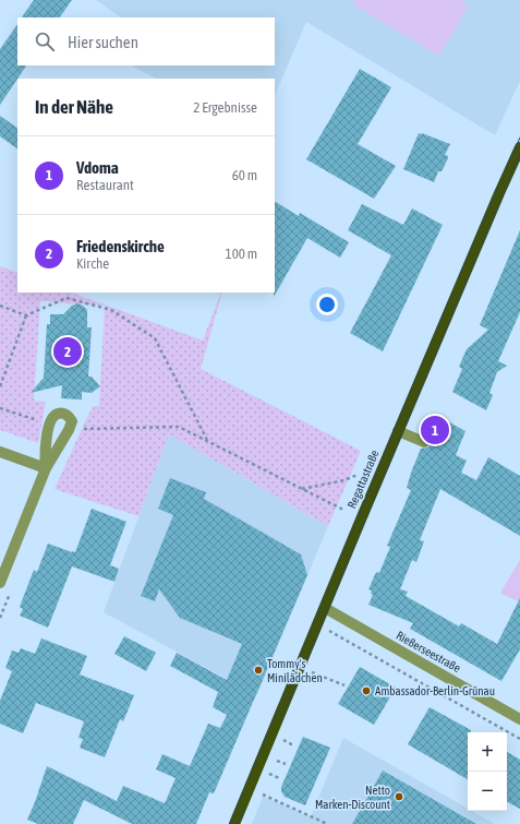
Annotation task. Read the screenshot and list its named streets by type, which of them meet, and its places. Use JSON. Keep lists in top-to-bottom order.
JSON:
{
  "streets": {
    "main road": ["Regattastraße"],
    "street": ["Rießerseestraße"]
  },
  "crossings": [
    ["Regattastraße", "Rießerseestraße"]
  ],
  "places": ["Tommy's Minilädchen", "Ambassador-Berlin-Grünau", "Netto Marken-Discount"],
  "page": {
    "search": "Hier suchen",
    "heading": ["In der Nähe", "2 Ergebnisse"],
    "list": [
      {
        "mark": "1",
        "name": "Vdoma",
        "note": "Restaurant",
        "value": "60 m"
      },
      {
        "mark": "2",
        "name": "Friedenskirche",
        "note": "Kirche",
        "value": "100 m"
      }
    ],
    "pins": ["2", "1"],
    "map_buttons": ["+", "−"]
  }
}
